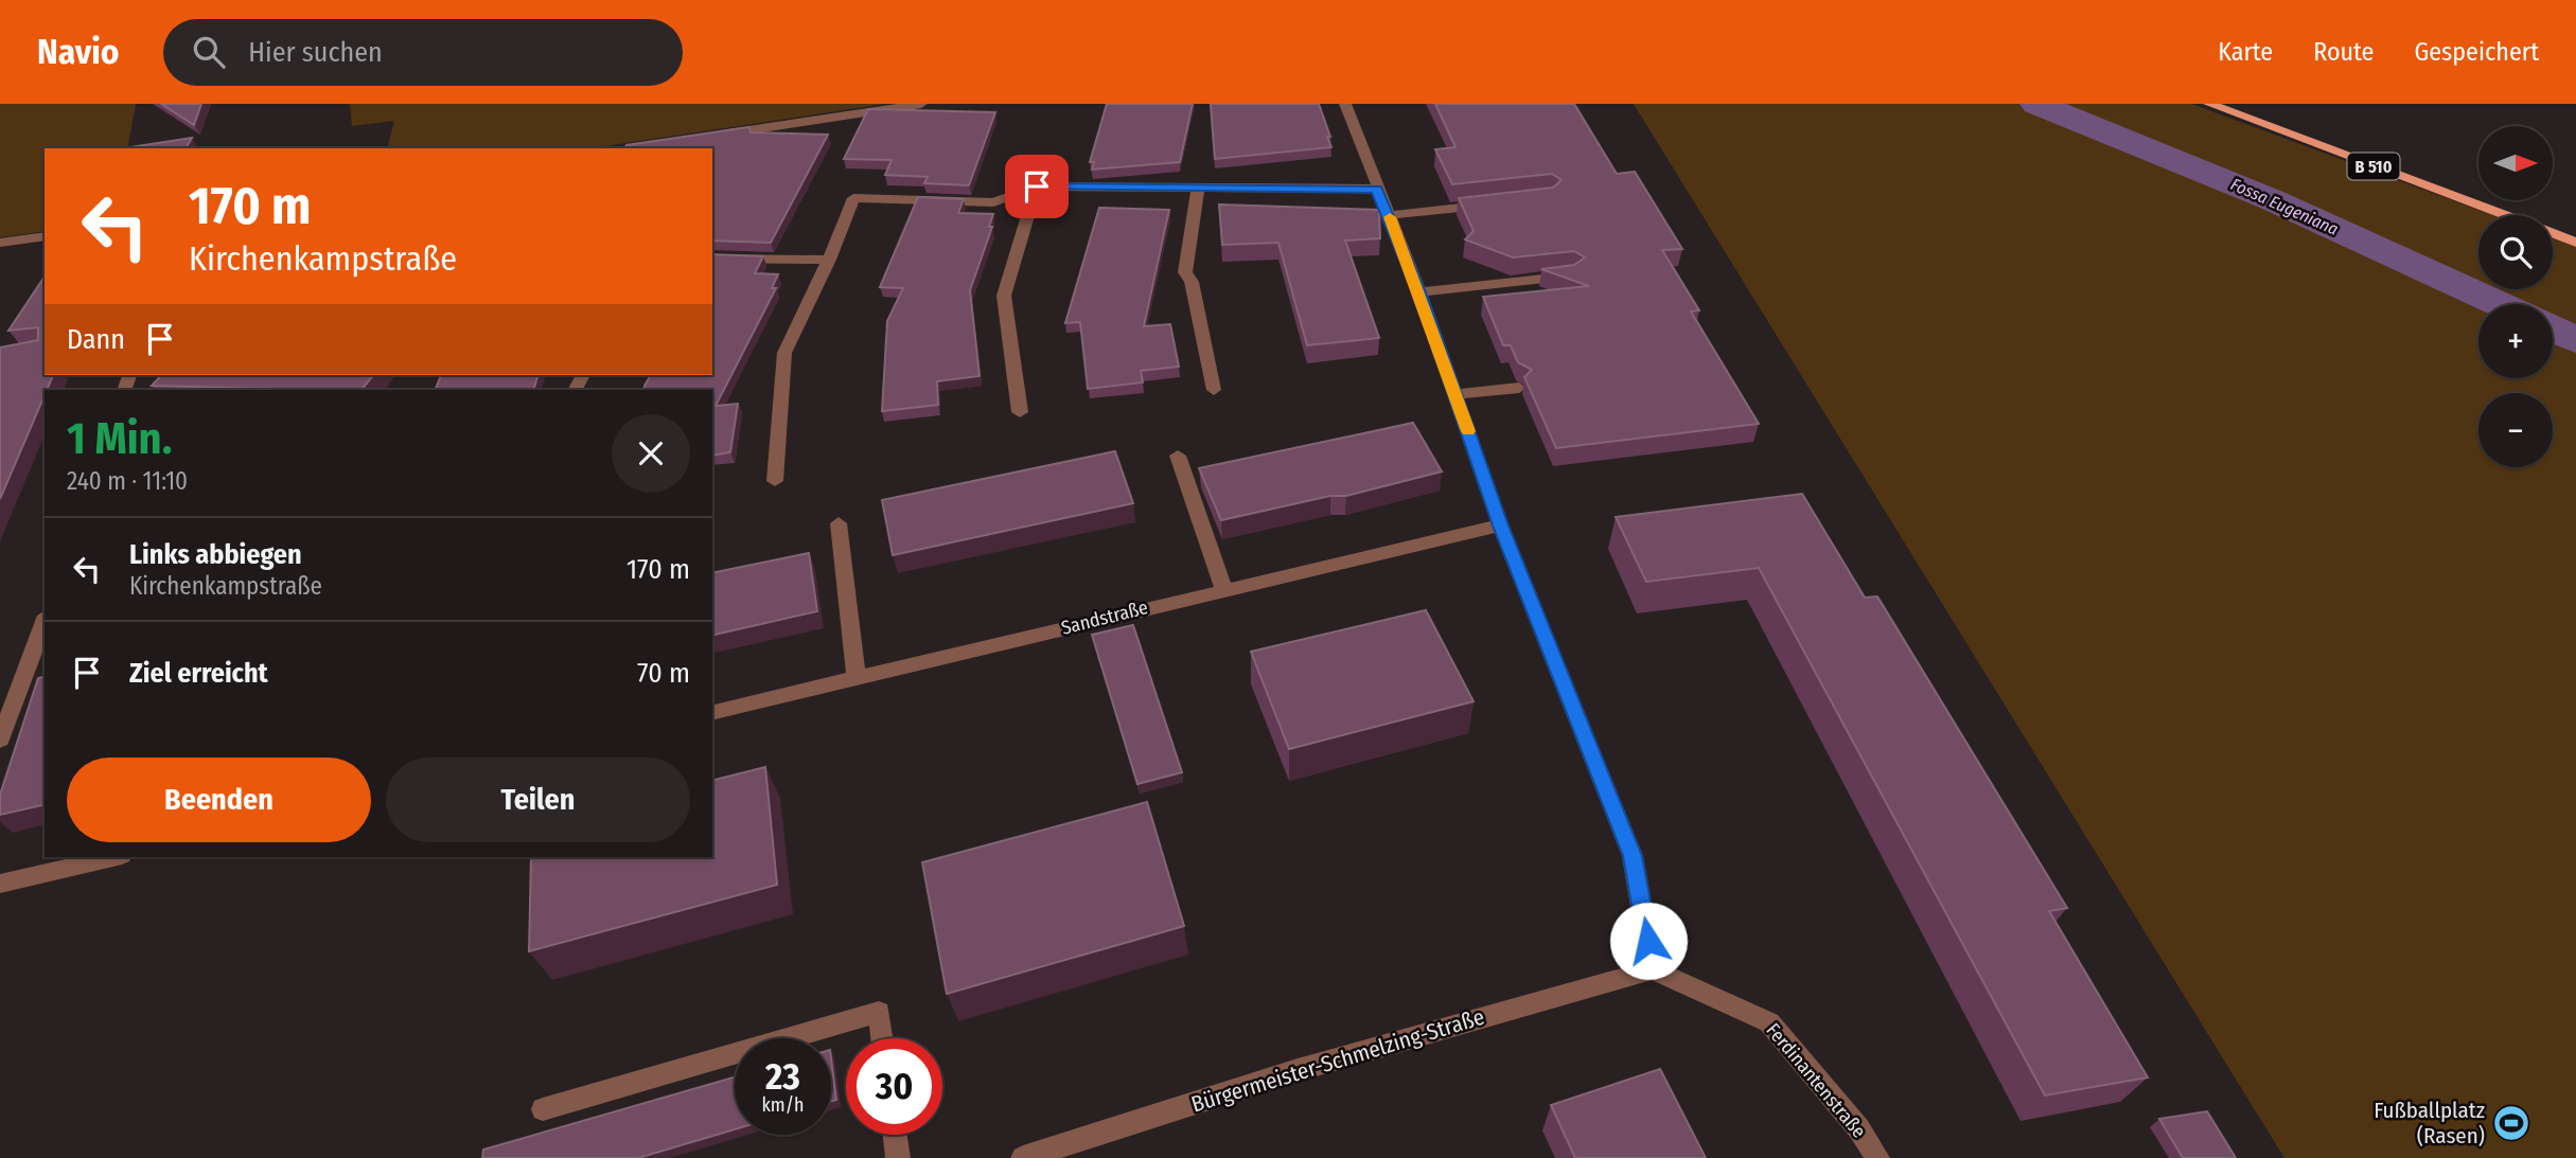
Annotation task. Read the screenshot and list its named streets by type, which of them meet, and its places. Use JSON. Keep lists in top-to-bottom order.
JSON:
{
  "streets": {
    "main road": ["B 510"],
    "street": ["Sandstraße", "Bürgermeister-Schmelzing-Straße", "Ferdinantenstraße"]
  },
  "crossings": [
    ["Bürgermeister-Schmelzing-Straße", "Ferdinantenstraße"]
  ],
  "water": ["Fossa Eugeniana"],
  "places": {
    "sports": ["Fußballplatz (Rasen)"]
  },
  "north": "right",
  "page": {
    "header": "Navio",
    "search": "Hier suchen",
    "nav": ["Karte", "Route", "Gespeichert"],
    "map_buttons": ["+", "−"],
    "turn": ["170 m", "Kirchenkampstraße"],
    "then": "Dann",
    "heading": ["1 Min.", "240 m · 11:10"],
    "list": [
      {
        "name": "Links abbiegen",
        "note": "Kirchenkampstraße",
        "value": "170 m"
      },
      {
        "name": "Ziel erreicht",
        "value": "70 m"
      }
    ],
    "buttons": ["Beenden", "Teilen"],
    "speed": "23 km/h",
    "limit": "30"
  }
}
